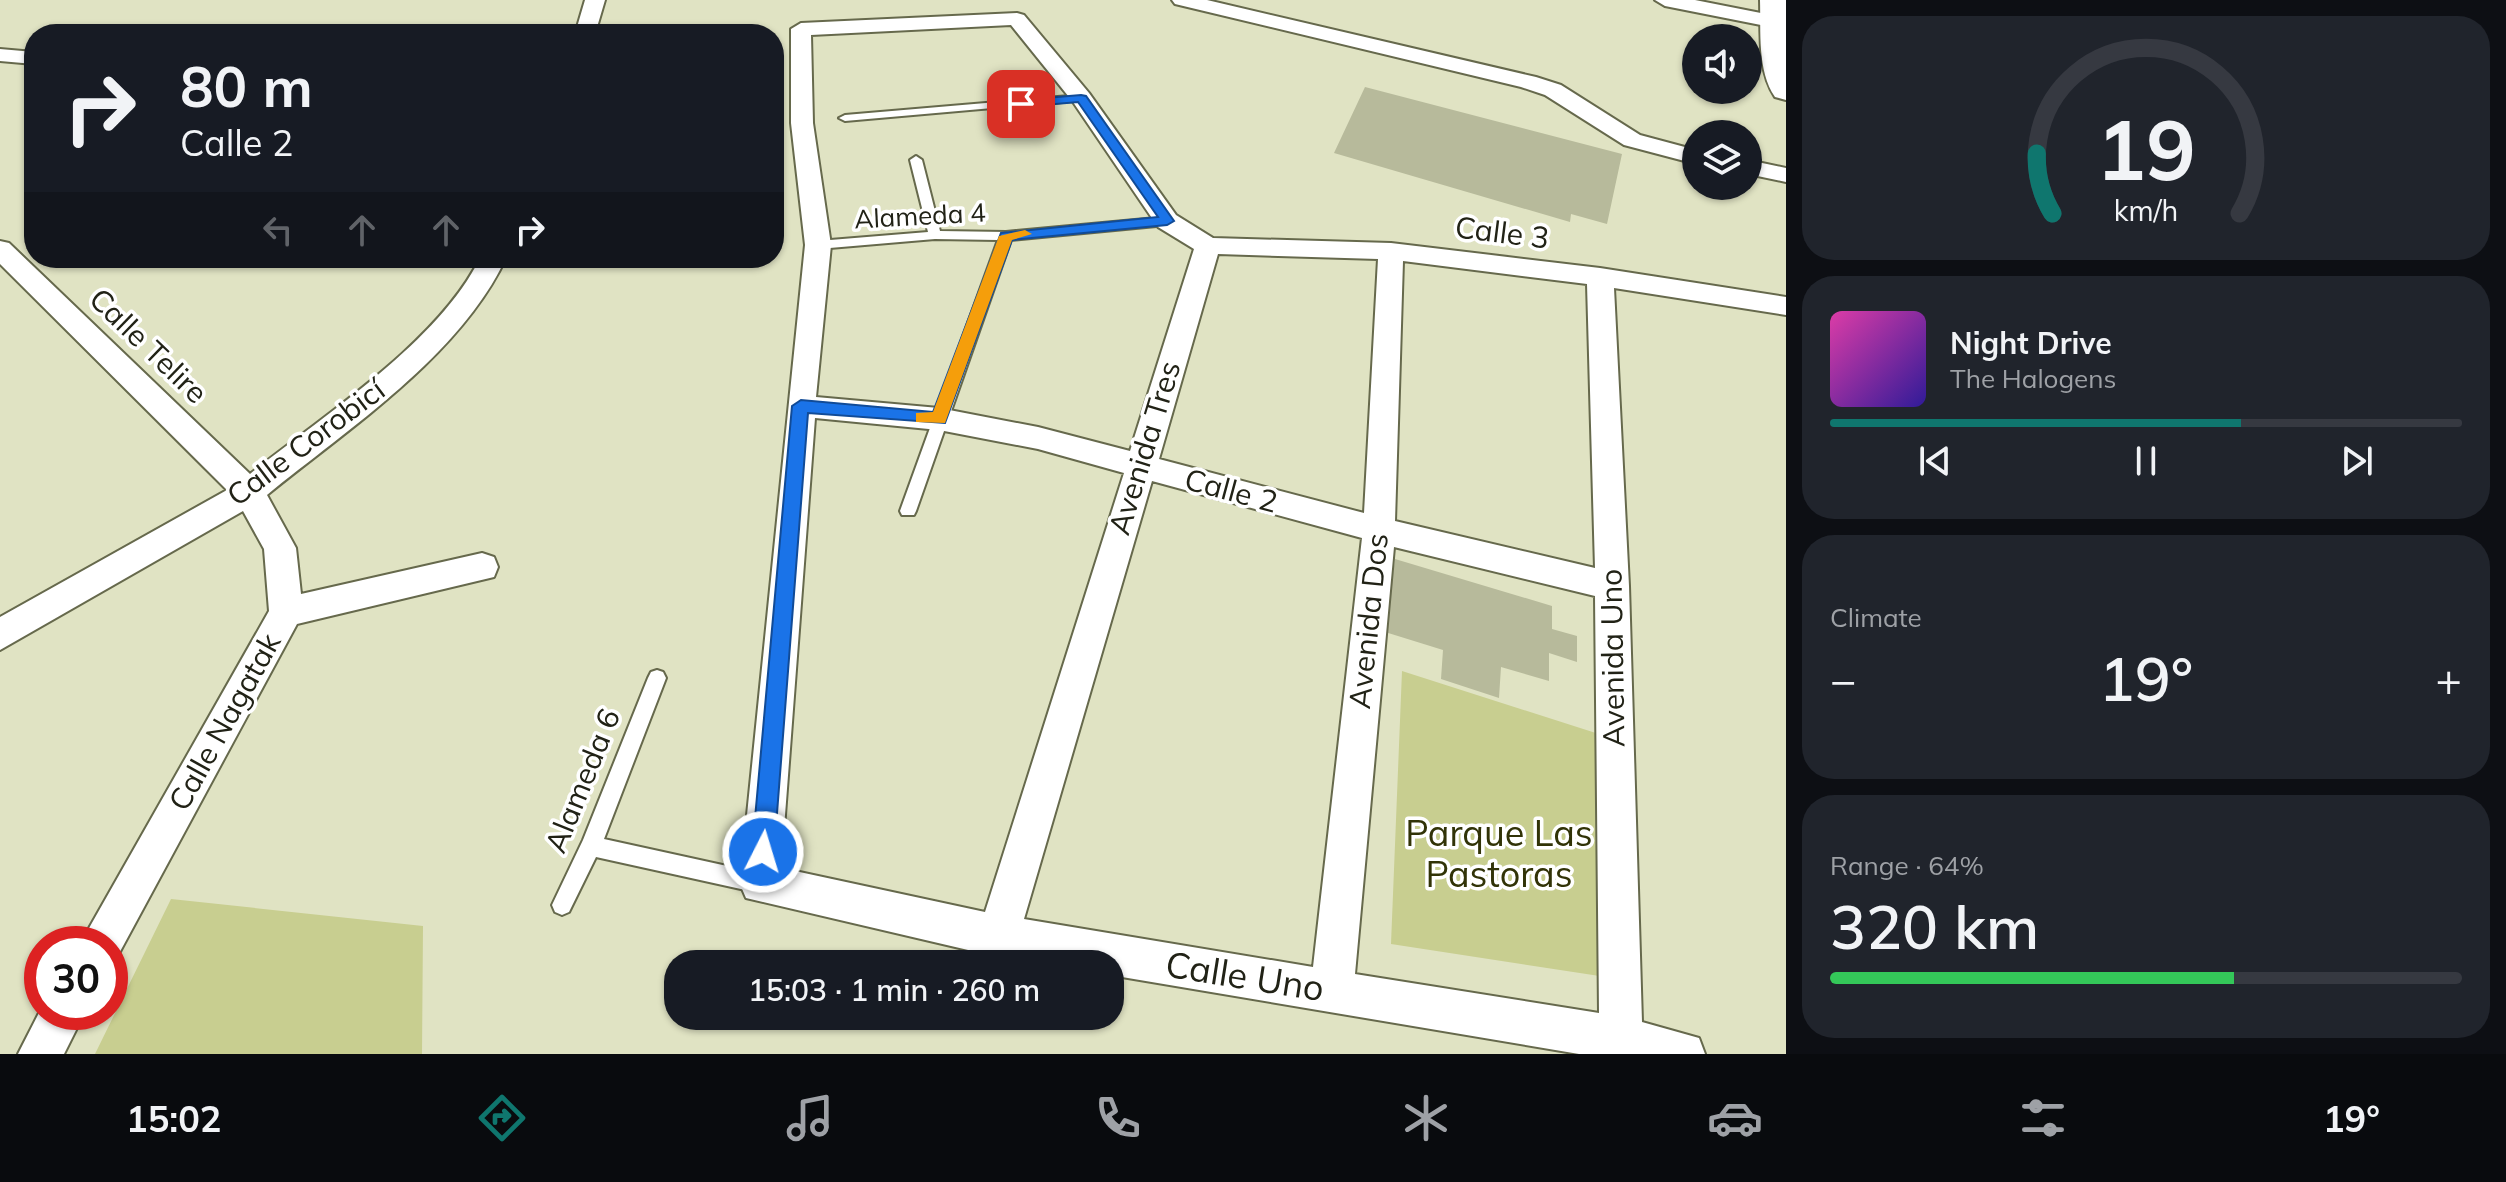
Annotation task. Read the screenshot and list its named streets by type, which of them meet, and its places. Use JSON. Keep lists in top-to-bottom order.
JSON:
{
  "streets": {
    "street": [
      "Calle 3",
      "Calle Telire",
      "Calle Corobicí",
      "Avenida Tres",
      "Calle 2",
      "Avenida Dos",
      "Avenida Uno",
      "Calle Nagatak",
      "Calle Uno"
    ],
    "lane": ["Alameda 4", "Alameda 6"]
  },
  "crossings": [
    ["Calle 3", "Avenida Tres"],
    ["Calle 3", "Avenida Dos"],
    ["Calle 3", "Avenida Uno"],
    ["Calle Telire", "Calle Corobicí"],
    ["Calle Telire", "Calle Nagatak"],
    ["Calle Corobicí", "Calle Nagatak"],
    ["Avenida Tres", "Calle 2"],
    ["Avenida Tres", "Calle Uno"],
    ["Calle 2", "Avenida Dos"],
    ["Calle 2", "Avenida Uno"],
    ["Avenida Dos", "Calle Uno"],
    ["Avenida Uno", "Calle Uno"]
  ],
  "parks": ["Parque Las Pastoras"],
  "page": {
    "turn": ["80 m", "Calle 2"],
    "song": ["Night Drive", "The Halogens"],
    "tile": [
      "Climate",
      ["Range · 64%", "320 km"]
    ],
    "heat": ["−", "19°", "+"],
    "limit": "30",
    "trip": "15:03 · 1 min · 260 m",
    "tabs": ["15:02", "19°"],
    "gauge": ["19", "km/h"]
  }
}
